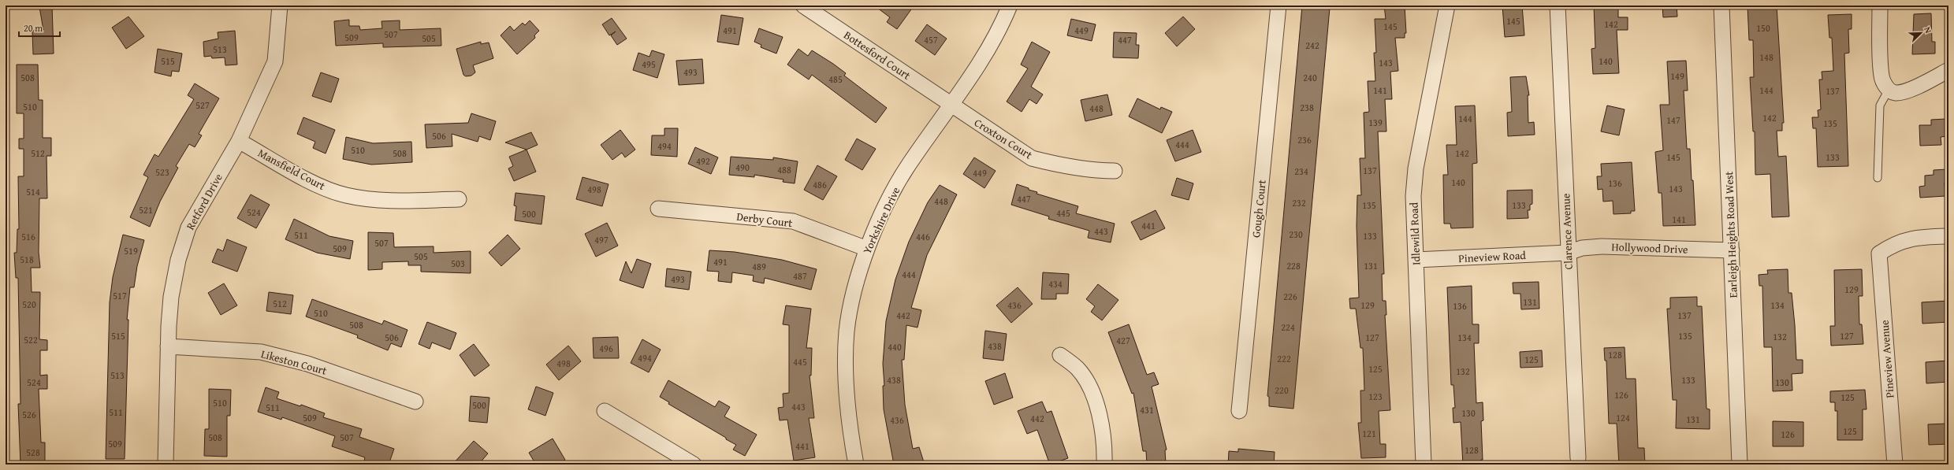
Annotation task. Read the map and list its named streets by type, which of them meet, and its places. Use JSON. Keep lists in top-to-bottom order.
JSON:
{
  "streets": {
    "street": [
      "Bottesford Court",
      "Croxton Court",
      "Mansfield Court",
      "Retford Drive",
      "Gough Court",
      "Derby Court",
      "Yorkshire Drive",
      "Clarence Avenue",
      "Idlewild Road",
      "Earleigh Heights Road West",
      "Hollywood Drive",
      "Pineview Road",
      "Pineview Avenue",
      "Likeston Court"
    ]
  },
  "crossings": [
    ["Bottesford Court", "Croxton Court"],
    ["Bottesford Court", "Yorkshire Drive"],
    ["Croxton Court", "Yorkshire Drive"],
    ["Mansfield Court", "Retford Drive"],
    ["Retford Drive", "Likeston Court"],
    ["Derby Court", "Yorkshire Drive"],
    ["Clarence Avenue", "Hollywood Drive"],
    ["Clarence Avenue", "Pineview Road"],
    ["Idlewild Road", "Pineview Road"],
    ["Earleigh Heights Road West", "Hollywood Drive"],
    ["Hollywood Drive", "Pineview Road"]
  ],
  "house_numbers": [
    "145",
    "142",
    "145",
    "150",
    "491",
    "449",
    "507",
    "509",
    "505",
    "457",
    "447",
    "242",
    "513",
    "148",
    "515",
    "140",
    "143",
    "495",
    "493",
    "149",
    "508",
    "240",
    "485",
    "141",
    "144",
    "137",
    "527",
    "510",
    "238",
    "448",
    "142",
    "144",
    "147",
    "139",
    "135",
    "506",
    "236",
    "444",
    "494",
    "510",
    "512",
    "508",
    "142",
    "145",
    "133",
    "492",
    "490",
    "488",
    "137",
    "234",
    "523",
    "449",
    "140",
    "136",
    "486",
    "143",
    "498",
    "514",
    "447",
    "448",
    "232",
    "135",
    "133",
    "521",
    "524",
    "445",
    "500",
    "141",
    "441",
    "443",
    "230",
    "511",
    "133",
    "516",
    "446",
    "497",
    "507",
    "509",
    "519",
    "505",
    "518",
    "491",
    "503",
    "228",
    "131",
    "489",
    "444",
    "487",
    "493",
    "434",
    "129",
    "517",
    "226",
    "131",
    "512",
    "520",
    "436",
    "129",
    "134",
    "136",
    "510",
    "442",
    "137",
    "508",
    "224",
    "515",
    "135",
    "127",
    "132",
    "506",
    "127",
    "134",
    "522",
    "427",
    "438",
    "440",
    "496",
    "128",
    "494",
    "222",
    "125",
    "445",
    "498",
    "125",
    "132",
    "513",
    "438",
    "133",
    "524",
    "130",
    "220",
    "126",
    "123",
    "125",
    "510",
    "500",
    "443",
    "511",
    "431",
    "511",
    "130",
    "526",
    "509",
    "124",
    "442",
    "131",
    "436",
    "125",
    "121",
    "126",
    "508",
    "507",
    "509",
    "441",
    "128",
    "528"
  ],
  "scale_bar": "20 m",
  "north": "top right"
}
